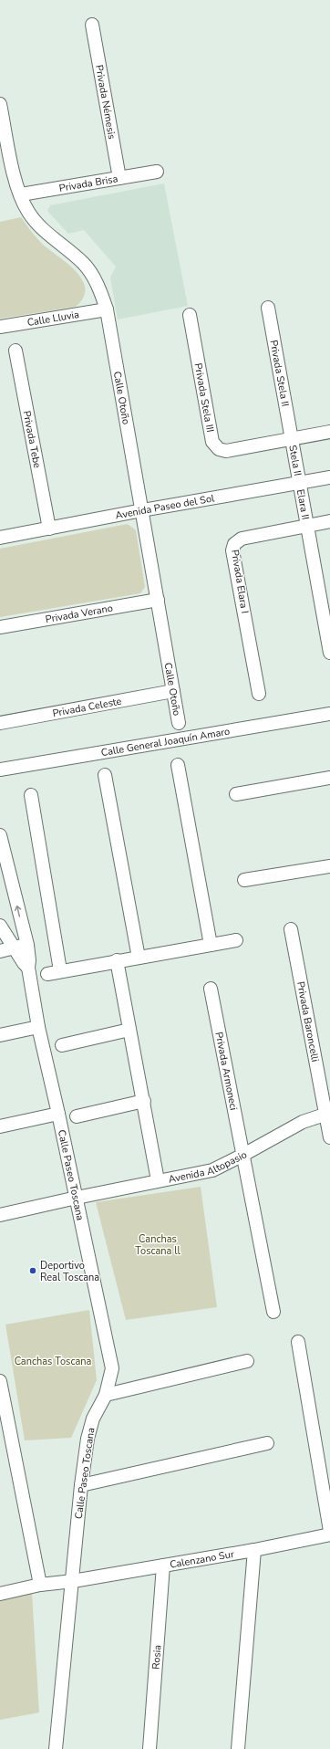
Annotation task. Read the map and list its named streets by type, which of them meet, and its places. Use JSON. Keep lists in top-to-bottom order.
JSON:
{
  "streets": {
    "street": [
      "Privada Némesis",
      "Privada Brisa",
      "Calle Lluvia",
      "Privada Stela II",
      "Calle Otoño",
      "Privada Stela III",
      "Privada Tebe",
      "Stela II",
      "Elara II",
      "Avenida Paseo del Sol",
      "Privada Elara I",
      "Privada Verano",
      "Privada Celeste",
      "Calle General Joaquín Amaro",
      "Privada Baroncelli",
      "Privada Armoneci",
      "Avenida Altopasio",
      "Calle Paseo Toscana",
      "Calenzano Sur",
      "Rosia"
    ]
  },
  "crossings": [
    ["Privada Némesis", "Privada Brisa"],
    ["Privada Brisa", "Calle Otoño"],
    ["Calle Lluvia", "Calle Otoño"],
    ["Privada Stela II", "Privada Stela III"],
    ["Privada Stela II", "Stela II"],
    ["Calle Otoño", "Avenida Paseo del Sol"],
    ["Calle Otoño", "Privada Verano"],
    ["Calle Otoño", "Privada Celeste"],
    ["Privada Stela III", "Stela II"],
    ["Privada Tebe", "Avenida Paseo del Sol"],
    ["Stela II", "Elara II"],
    ["Stela II", "Avenida Paseo del Sol"],
    ["Elara II", "Avenida Paseo del Sol"],
    ["Elara II", "Privada Elara I"],
    ["Privada Baroncelli", "Avenida Altopasio"],
    ["Privada Armoneci", "Avenida Altopasio"],
    ["Avenida Altopasio", "Calle Paseo Toscana"],
    ["Calle Paseo Toscana", "Calenzano Sur"],
    ["Calenzano Sur", "Rosia"]
  ],
  "parks": ["Canchas Toscana ll", "Canchas Toscana"],
  "places": ["Deportivo Real Toscana"]
}
